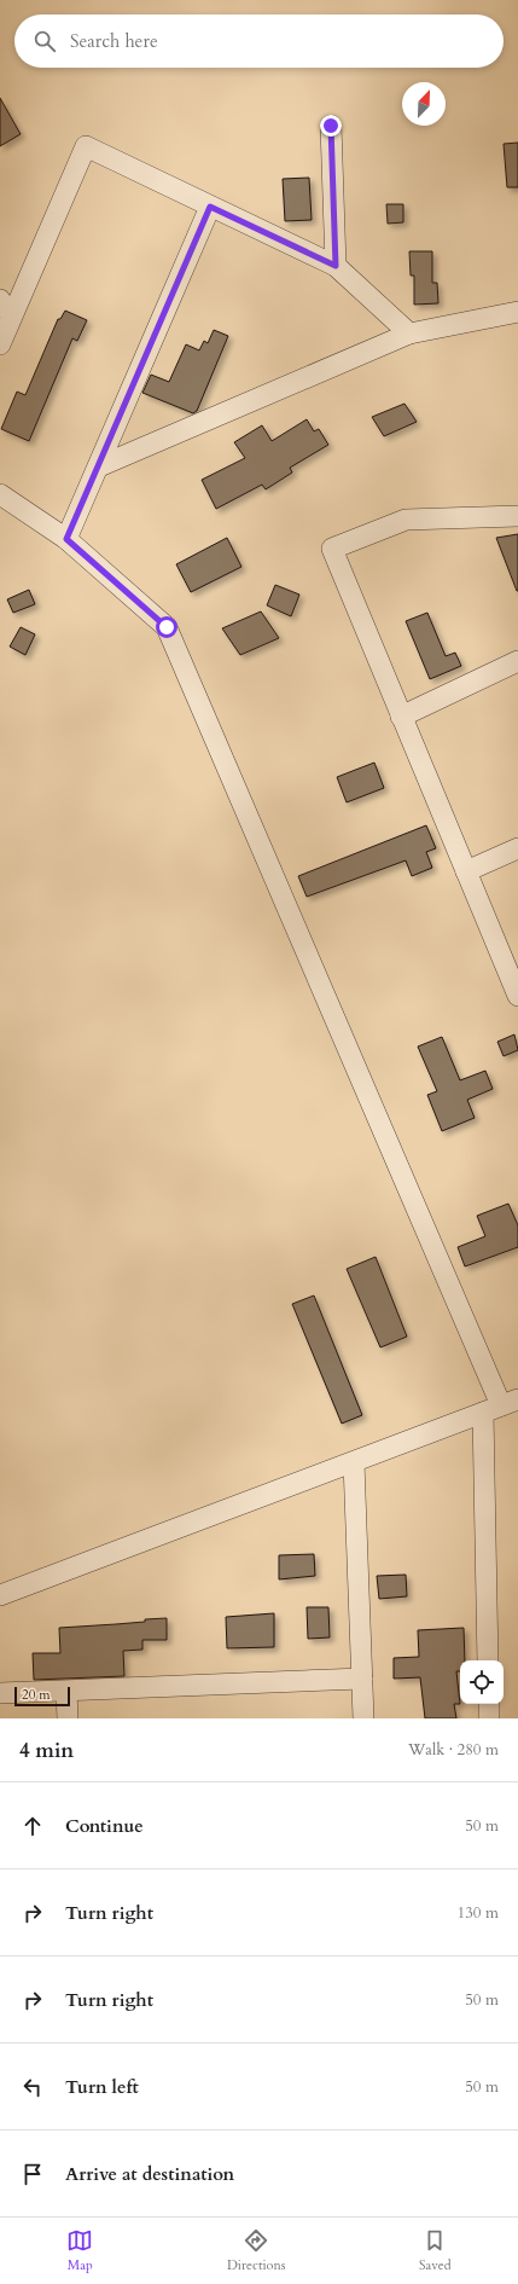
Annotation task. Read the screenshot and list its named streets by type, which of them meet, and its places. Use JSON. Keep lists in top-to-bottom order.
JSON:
{
  "scale_bar": "20 m",
  "north": "top right",
  "page": {
    "search": "Search here",
    "scale": "20 m",
    "heading": ["4 min", "Walk · 280 m"],
    "list": [
      ["Continue", "50 m"],
      ["Turn right", "130 m"],
      ["Turn right", "50 m"],
      ["Turn left", "50 m"],
      "Arrive at destination"
    ],
    "nav": ["Map", "Directions", "Saved"]
  }
}
